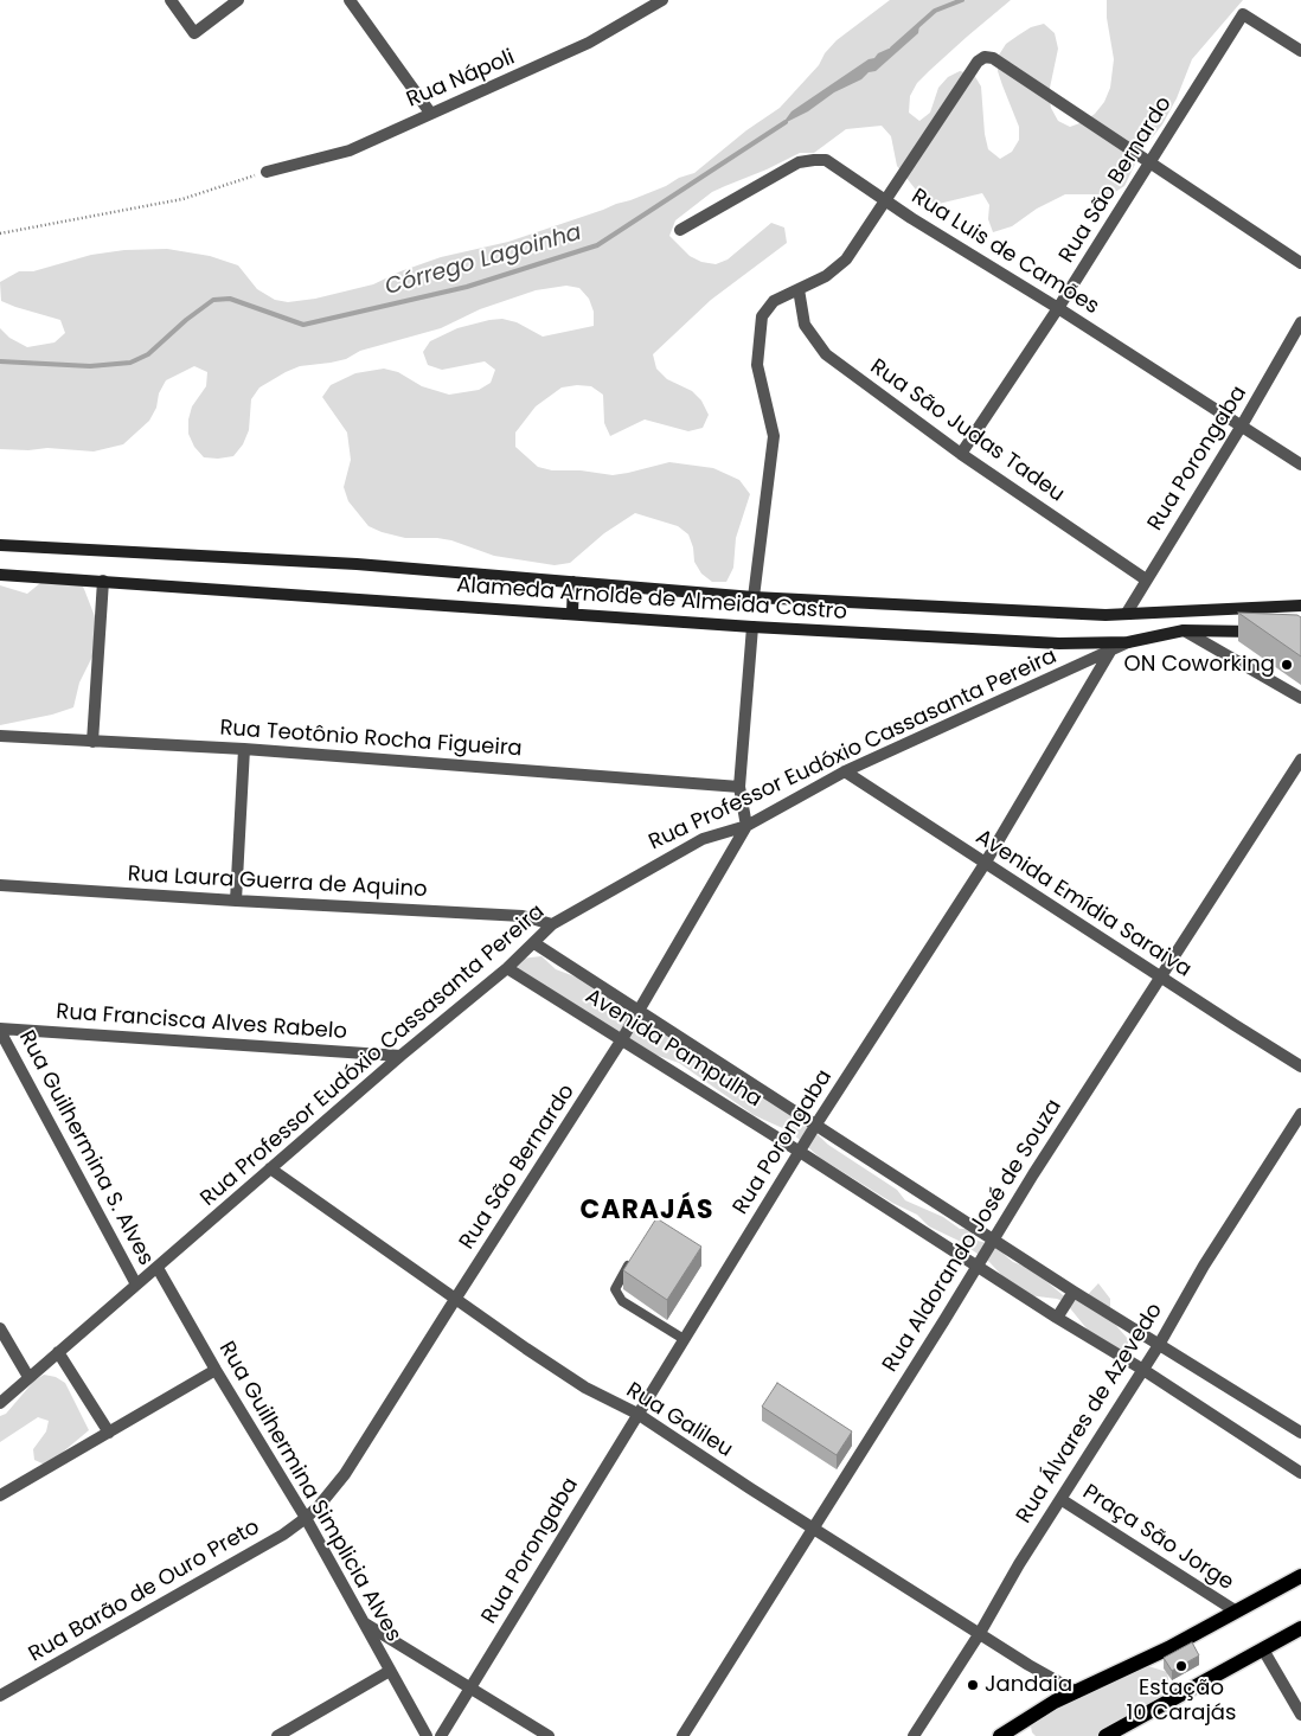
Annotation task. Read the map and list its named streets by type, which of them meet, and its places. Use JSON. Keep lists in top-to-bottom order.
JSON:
{
  "streets": {
    "main road": ["Alameda Arnolde de Almeida Castro"],
    "street": [
      "Rua Nápoli",
      "Rua São Bernardo",
      "Rua Luis de Camões",
      "Rua São Judas Tadeu",
      "Rua Porongaba",
      "Rua Teotônio Rocha Figueira",
      "Rua Professor Eudóxio Cassasanta Pereira",
      "Rua Laura Guerra de Aquino",
      "Avenida Emídia Saraiva",
      "Rua Francisca Alves Rabelo",
      "Avenida Pampulha",
      "Rua Guilhermina S. Alves",
      "Rua Aldorando José de Souza",
      "Rua Álvares de Azevedo",
      "Rua Galileu",
      "Rua Guilhermina Simplicia Alves",
      "Praça São Jorge",
      "Rua Barão de Ouro Preto"
    ]
  },
  "crossings": [
    ["Rua São Bernardo", "Rua Luis de Camões"],
    ["Rua São Bernardo", "Rua São Judas Tadeu"],
    ["Rua São Bernardo", "Rua Professor Eudóxio Cassasanta Pereira"],
    ["Rua São Bernardo", "Avenida Pampulha"],
    ["Rua São Bernardo", "Rua Galileu"],
    ["Rua São Bernardo", "Rua Guilhermina Simplicia Alves"],
    ["Rua São Bernardo", "Rua Barão de Ouro Preto"],
    ["Rua Luis de Camões", "Rua Porongaba"],
    ["Rua São Judas Tadeu", "Rua Porongaba"],
    ["Rua Porongaba", "Alameda Arnolde de Almeida Castro"],
    ["Rua Porongaba", "Rua Professor Eudóxio Cassasanta Pereira"],
    ["Rua Porongaba", "Avenida Emídia Saraiva"],
    ["Rua Porongaba", "Avenida Pampulha"],
    ["Rua Porongaba", "Rua Galileu"],
    ["Alameda Arnolde de Almeida Castro", "Rua Professor Eudóxio Cassasanta Pereira"],
    ["Rua Professor Eudóxio Cassasanta Pereira", "Rua Laura Guerra de Aquino"],
    ["Rua Professor Eudóxio Cassasanta Pereira", "Avenida Emídia Saraiva"],
    ["Rua Professor Eudóxio Cassasanta Pereira", "Rua Francisca Alves Rabelo"],
    ["Rua Professor Eudóxio Cassasanta Pereira", "Avenida Pampulha"],
    ["Rua Professor Eudóxio Cassasanta Pereira", "Rua Guilhermina S. Alves"],
    ["Rua Professor Eudóxio Cassasanta Pereira", "Rua Galileu"],
    ["Rua Professor Eudóxio Cassasanta Pereira", "Rua Guilhermina Simplicia Alves"],
    ["Avenida Emídia Saraiva", "Rua Aldorando José de Souza"],
    ["Rua Francisca Alves Rabelo", "Rua Guilhermina S. Alves"],
    ["Avenida Pampulha", "Rua Aldorando José de Souza"],
    ["Avenida Pampulha", "Rua Álvares de Azevedo"],
    ["Rua Aldorando José de Souza", "Rua Galileu"],
    ["Rua Álvares de Azevedo", "Rua Galileu"],
    ["Rua Álvares de Azevedo", "Praça São Jorge"],
    ["Rua Guilhermina Simplicia Alves", "Rua Barão de Ouro Preto"]
  ],
  "districts": ["CARAJÁS"],
  "water": ["Córrego Lagoinha"],
  "places": ["ON Coworking", "Estação 10 Carajás", "Jandaia"]
}
